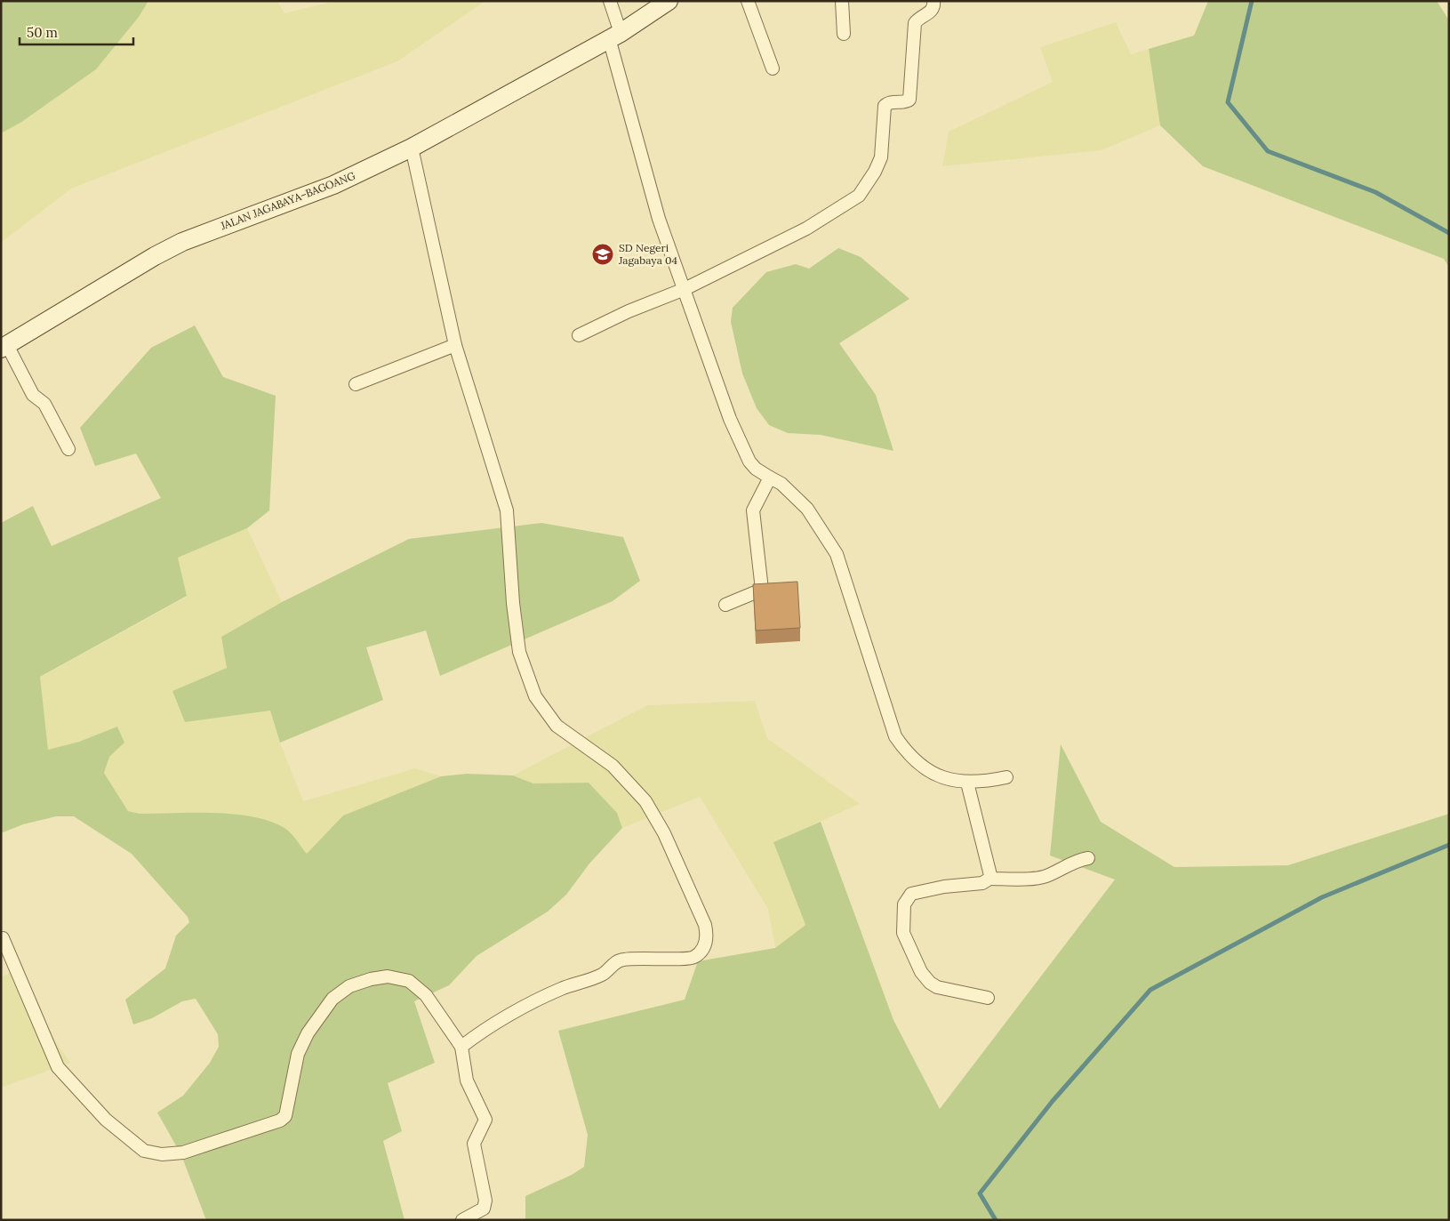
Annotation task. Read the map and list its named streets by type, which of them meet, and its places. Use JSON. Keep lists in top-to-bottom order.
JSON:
{
  "streets": {
    "street": ["JALAN JAGABAYA–BAGOANG"]
  },
  "places": {
    "school or university": ["SD Negeri Jagabaya 04"]
  },
  "scale_bar": "50 m"
}
